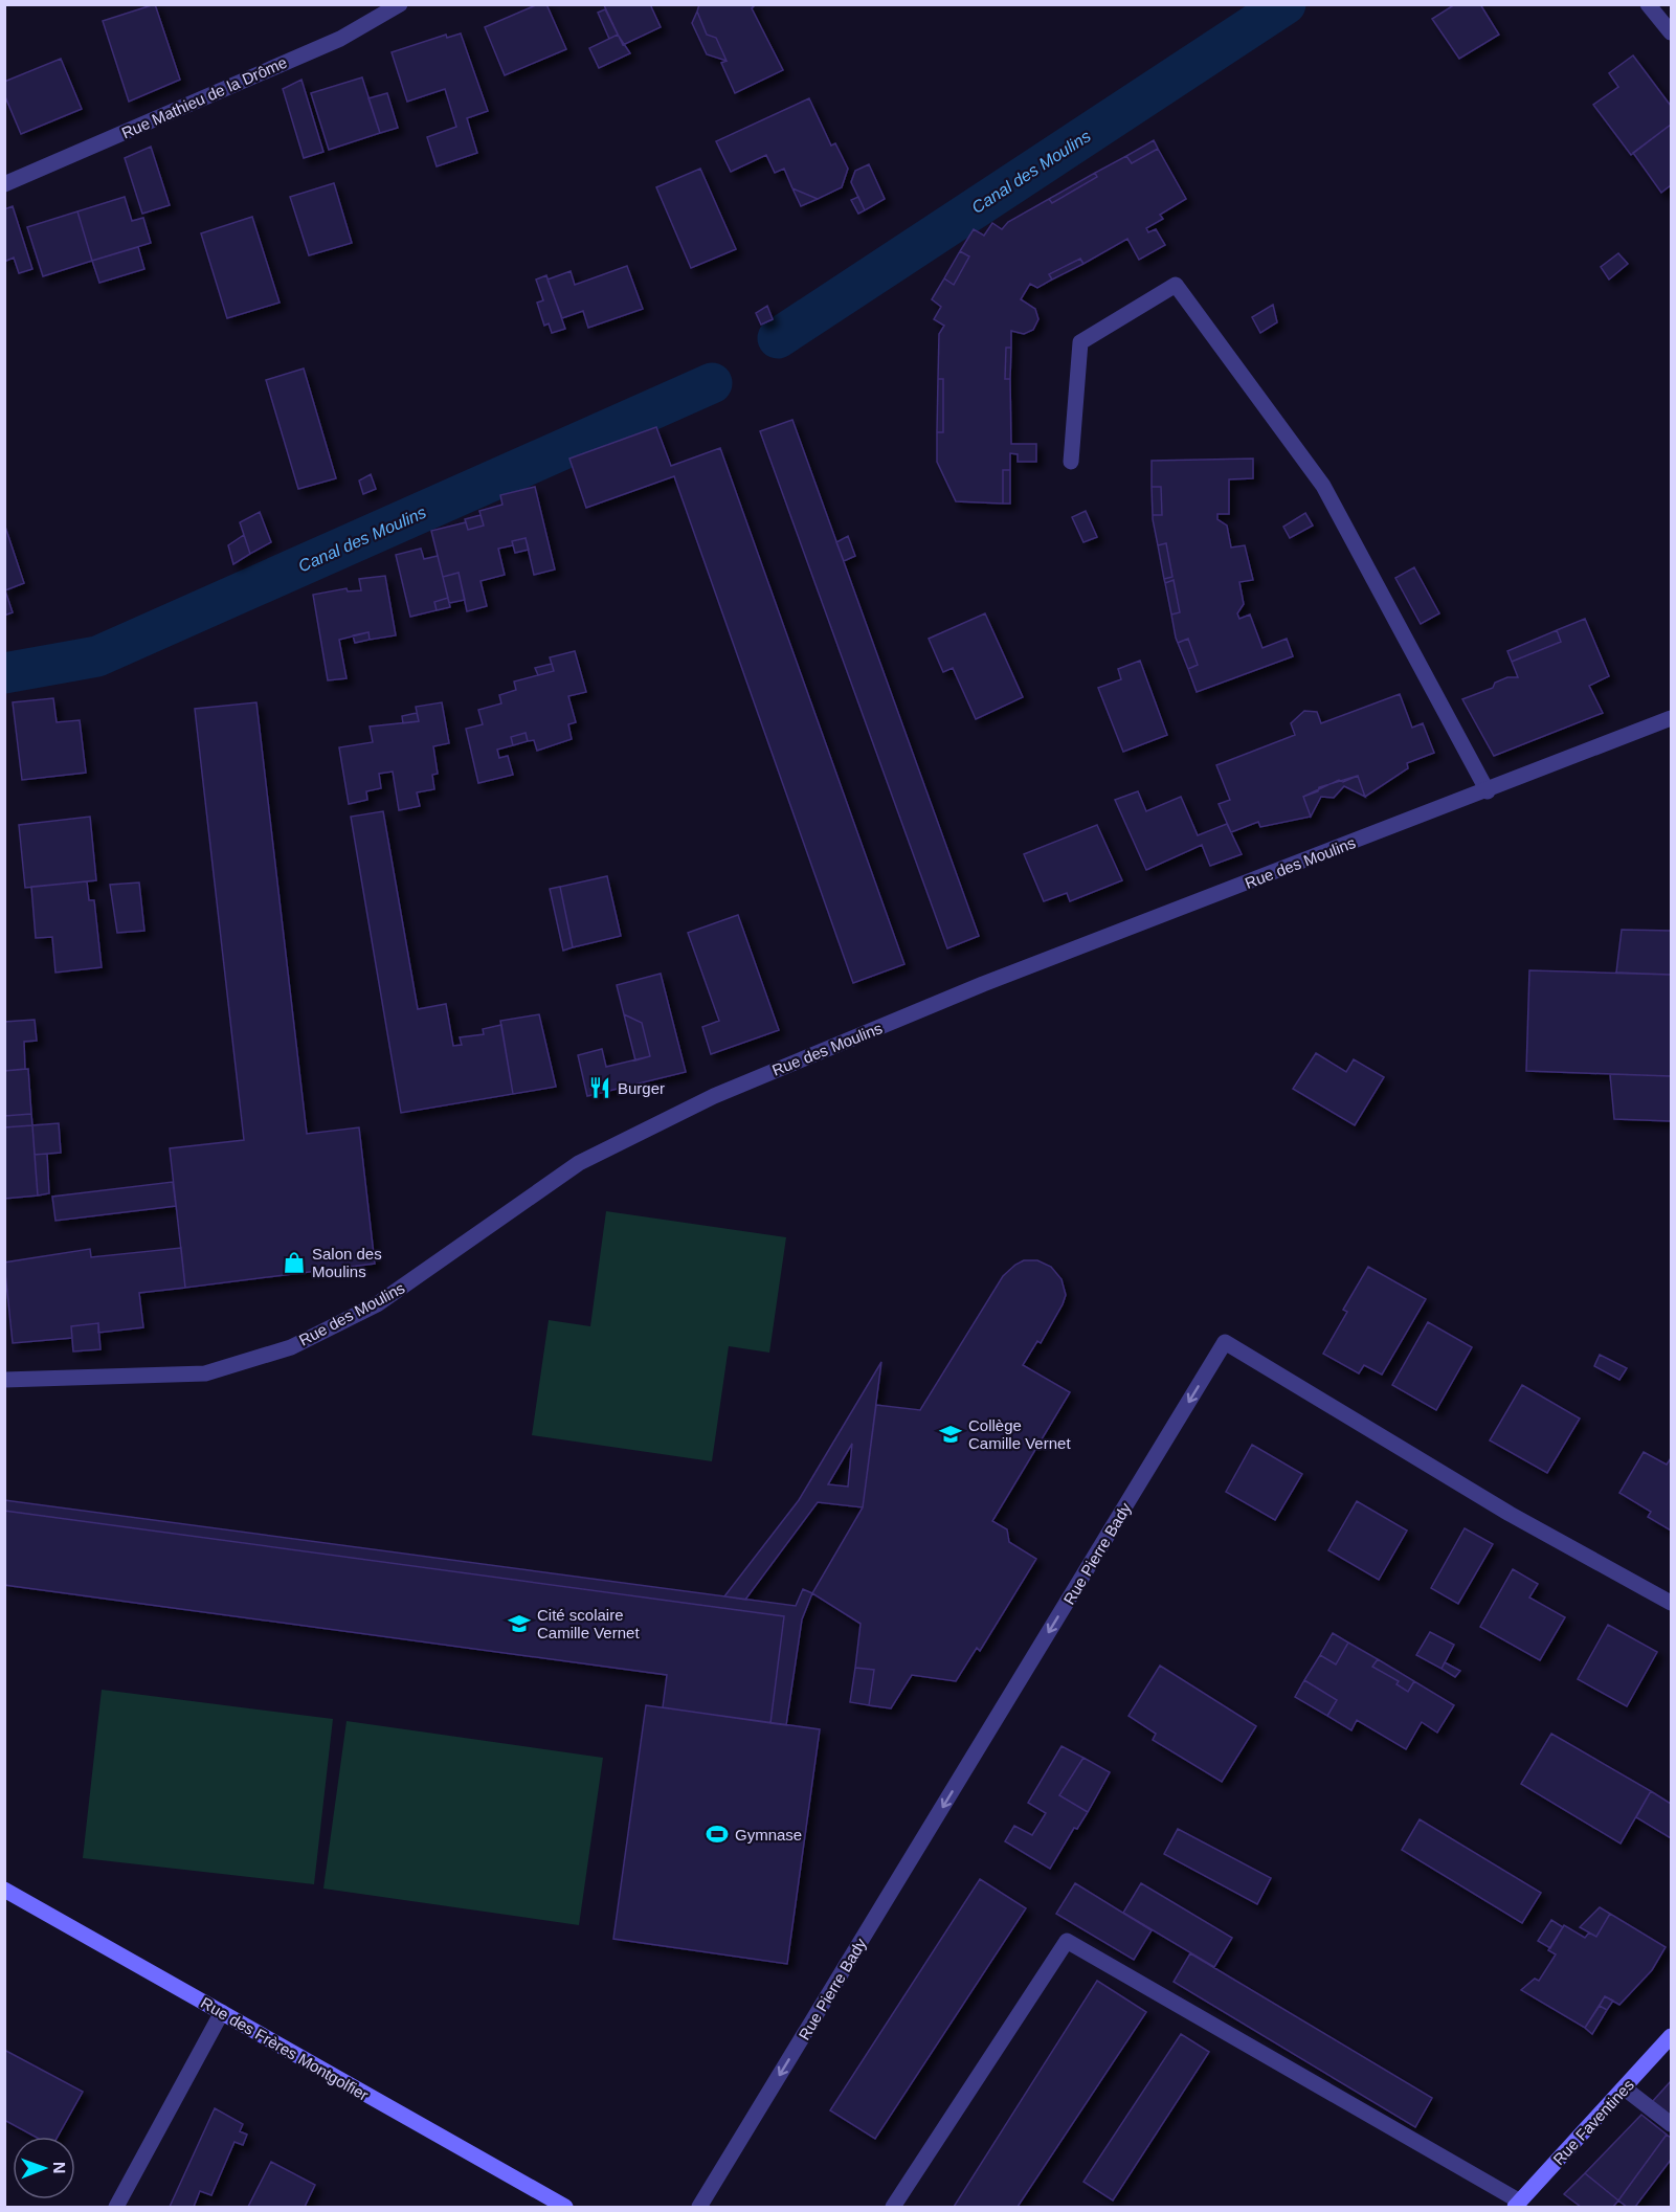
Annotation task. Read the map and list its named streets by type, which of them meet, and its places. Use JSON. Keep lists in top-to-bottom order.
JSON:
{
  "streets": {
    "street": [
      "Rue Mathieu de la Drôme",
      "Rue des Moulins",
      "Rue Pierre Bady",
      "Rue des Frères Montgolfier",
      "Rue Faventines"
    ]
  },
  "water": ["Canal des Moulins"],
  "places": {
    "restaurant": ["Burger"],
    "shop": ["Salon des Moulins"],
    "school or university": ["Collège Camille Vernet", "Cité scolaire Camille Vernet"],
    "sports": ["Gymnase"]
  },
  "north": "right"
}
